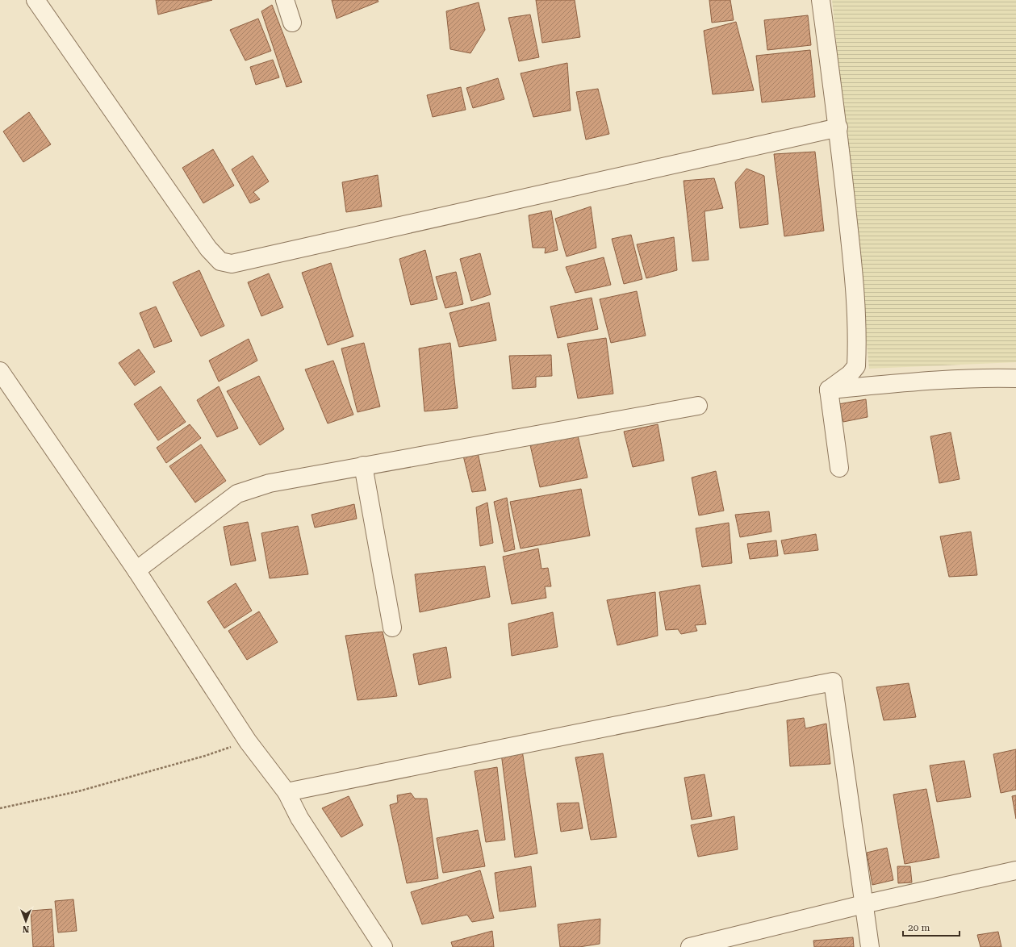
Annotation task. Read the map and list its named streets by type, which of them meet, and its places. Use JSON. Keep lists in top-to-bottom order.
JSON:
{
  "scale_bar": "20 m",
  "north": "bottom"
}
